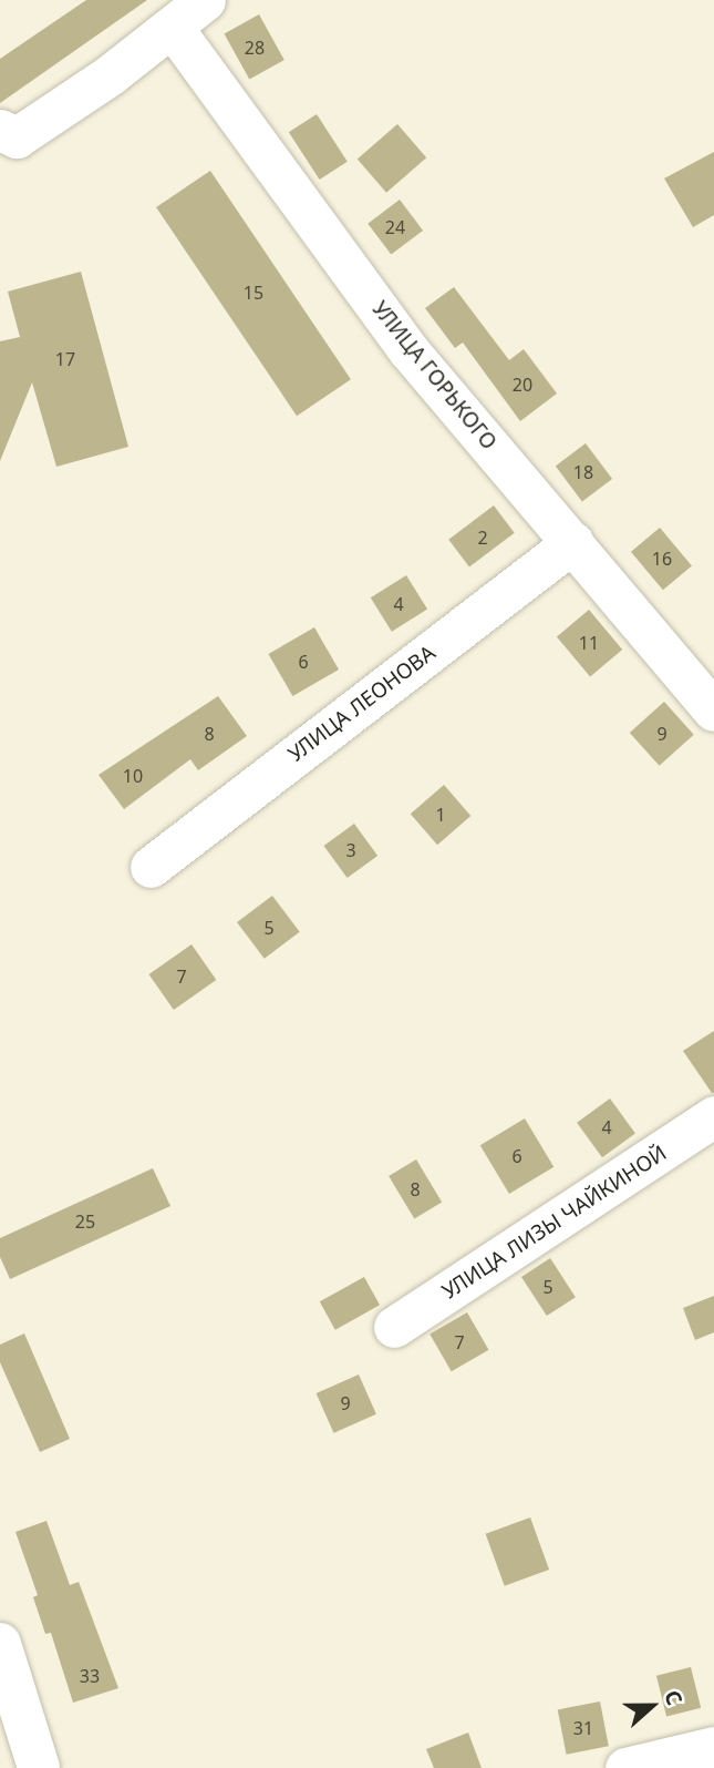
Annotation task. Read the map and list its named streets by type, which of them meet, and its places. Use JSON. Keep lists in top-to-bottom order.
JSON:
{
  "streets": {
    "street": ["УЛИЦА ГОРЬКОГО", "УЛИЦА ЛЕОНОВА", "УЛИЦА ЛИЗЫ ЧАЙКИНОЙ"]
  },
  "crossings": [
    ["УЛИЦА ГОРЬКОГО", "УЛИЦА ЛЕОНОВА"]
  ],
  "house_numbers": [
    "28",
    "24",
    "15",
    "17",
    "20",
    "18",
    "2",
    "16",
    "4",
    "11",
    "6",
    "8",
    "9",
    "10",
    "1",
    "3",
    "5",
    "7",
    "4",
    "6",
    "8",
    "25",
    "5",
    "7",
    "9",
    "33",
    "31"
  ],
  "north": "right"
}
